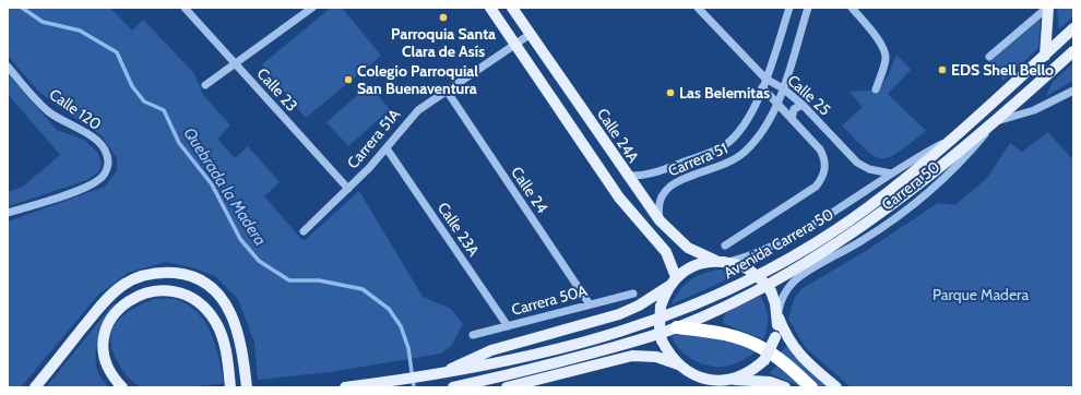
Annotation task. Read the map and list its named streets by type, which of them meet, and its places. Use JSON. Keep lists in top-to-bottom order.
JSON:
{
  "streets": {
    "main road": ["Calle 24A", "Avenida Carrera 50"],
    "street": [
      "Calle 23",
      "Calle 25",
      "Calle 120",
      "Carrera 51A",
      "Carrera 51",
      "Carrera 50",
      "Calle 24",
      "Calle 23A",
      "Carrera 50A"
    ]
  },
  "crossings": [
    ["Calle 23", "Carrera 51A"],
    ["Calle 25", "Carrera 51"],
    ["Calle 25", "Carrera 50"],
    ["Calle 24A", "Carrera 51A"],
    ["Calle 24A", "Carrera 51"],
    ["Calle 24A", "Carrera 50"],
    ["Carrera 51A", "Calle 24"],
    ["Carrera 51A", "Calle 23A"],
    ["Carrera 50", "Avenida Carrera 50"],
    ["Calle 24", "Carrera 50A"],
    ["Calle 23A", "Carrera 50A"]
  ],
  "water": ["Quebrada la Madera"],
  "parks": ["Parque Madera"],
  "places": [
    "Parroquia Santa Clara de Asís",
    "EDS Shell Bello",
    "Colegio Parroquial San Buenaventura",
    "Las Belemitas"
  ]
}
